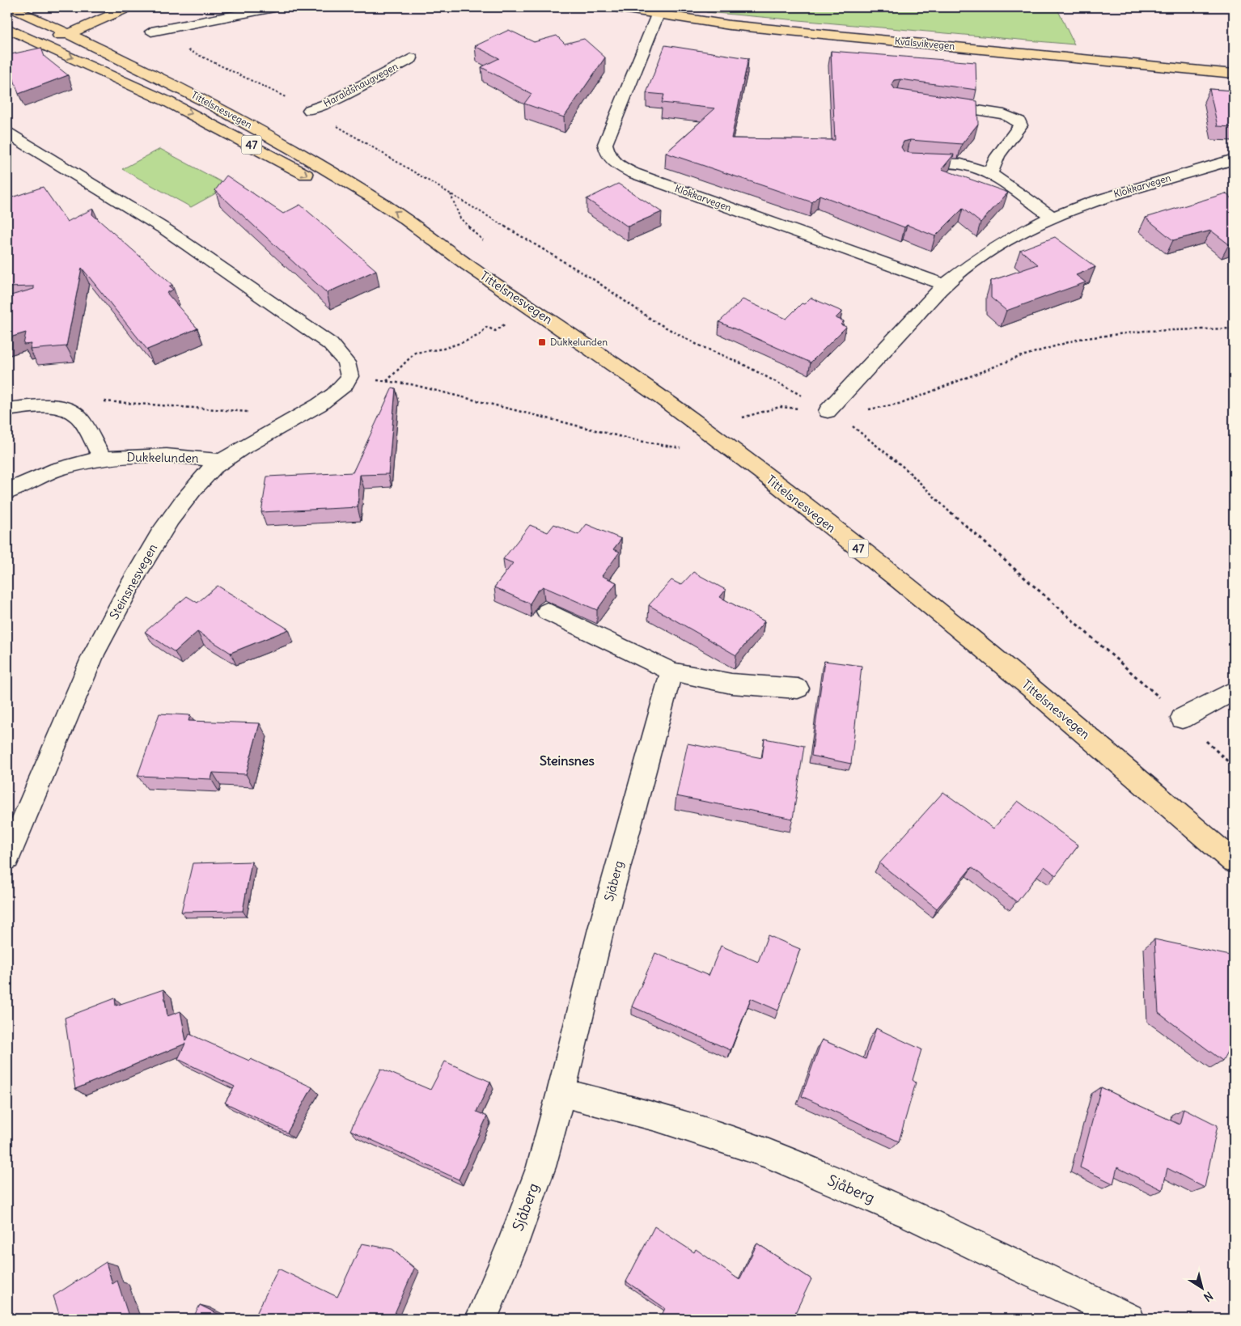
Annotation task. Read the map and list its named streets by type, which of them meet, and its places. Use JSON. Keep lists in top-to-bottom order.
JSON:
{
  "streets": {
    "main road": ["Kvalsvikvegen", "Tittelsnesvegen", "47"],
    "street": [
      "Haraldshaugvegen",
      "Klokkarvegen",
      "Dukkelunden",
      "Steinsnesvegen",
      "Sjåberg"
    ]
  },
  "crossings": [
    ["Kvalsvikvegen", "Klokkarvegen"],
    ["Tittelsnesvegen", "47"],
    ["Dukkelunden", "Steinsnesvegen"]
  ],
  "districts": ["Steinsnes"],
  "places": {
    "transit": ["Dukkelunden"]
  },
  "north": "bottom right"
}
